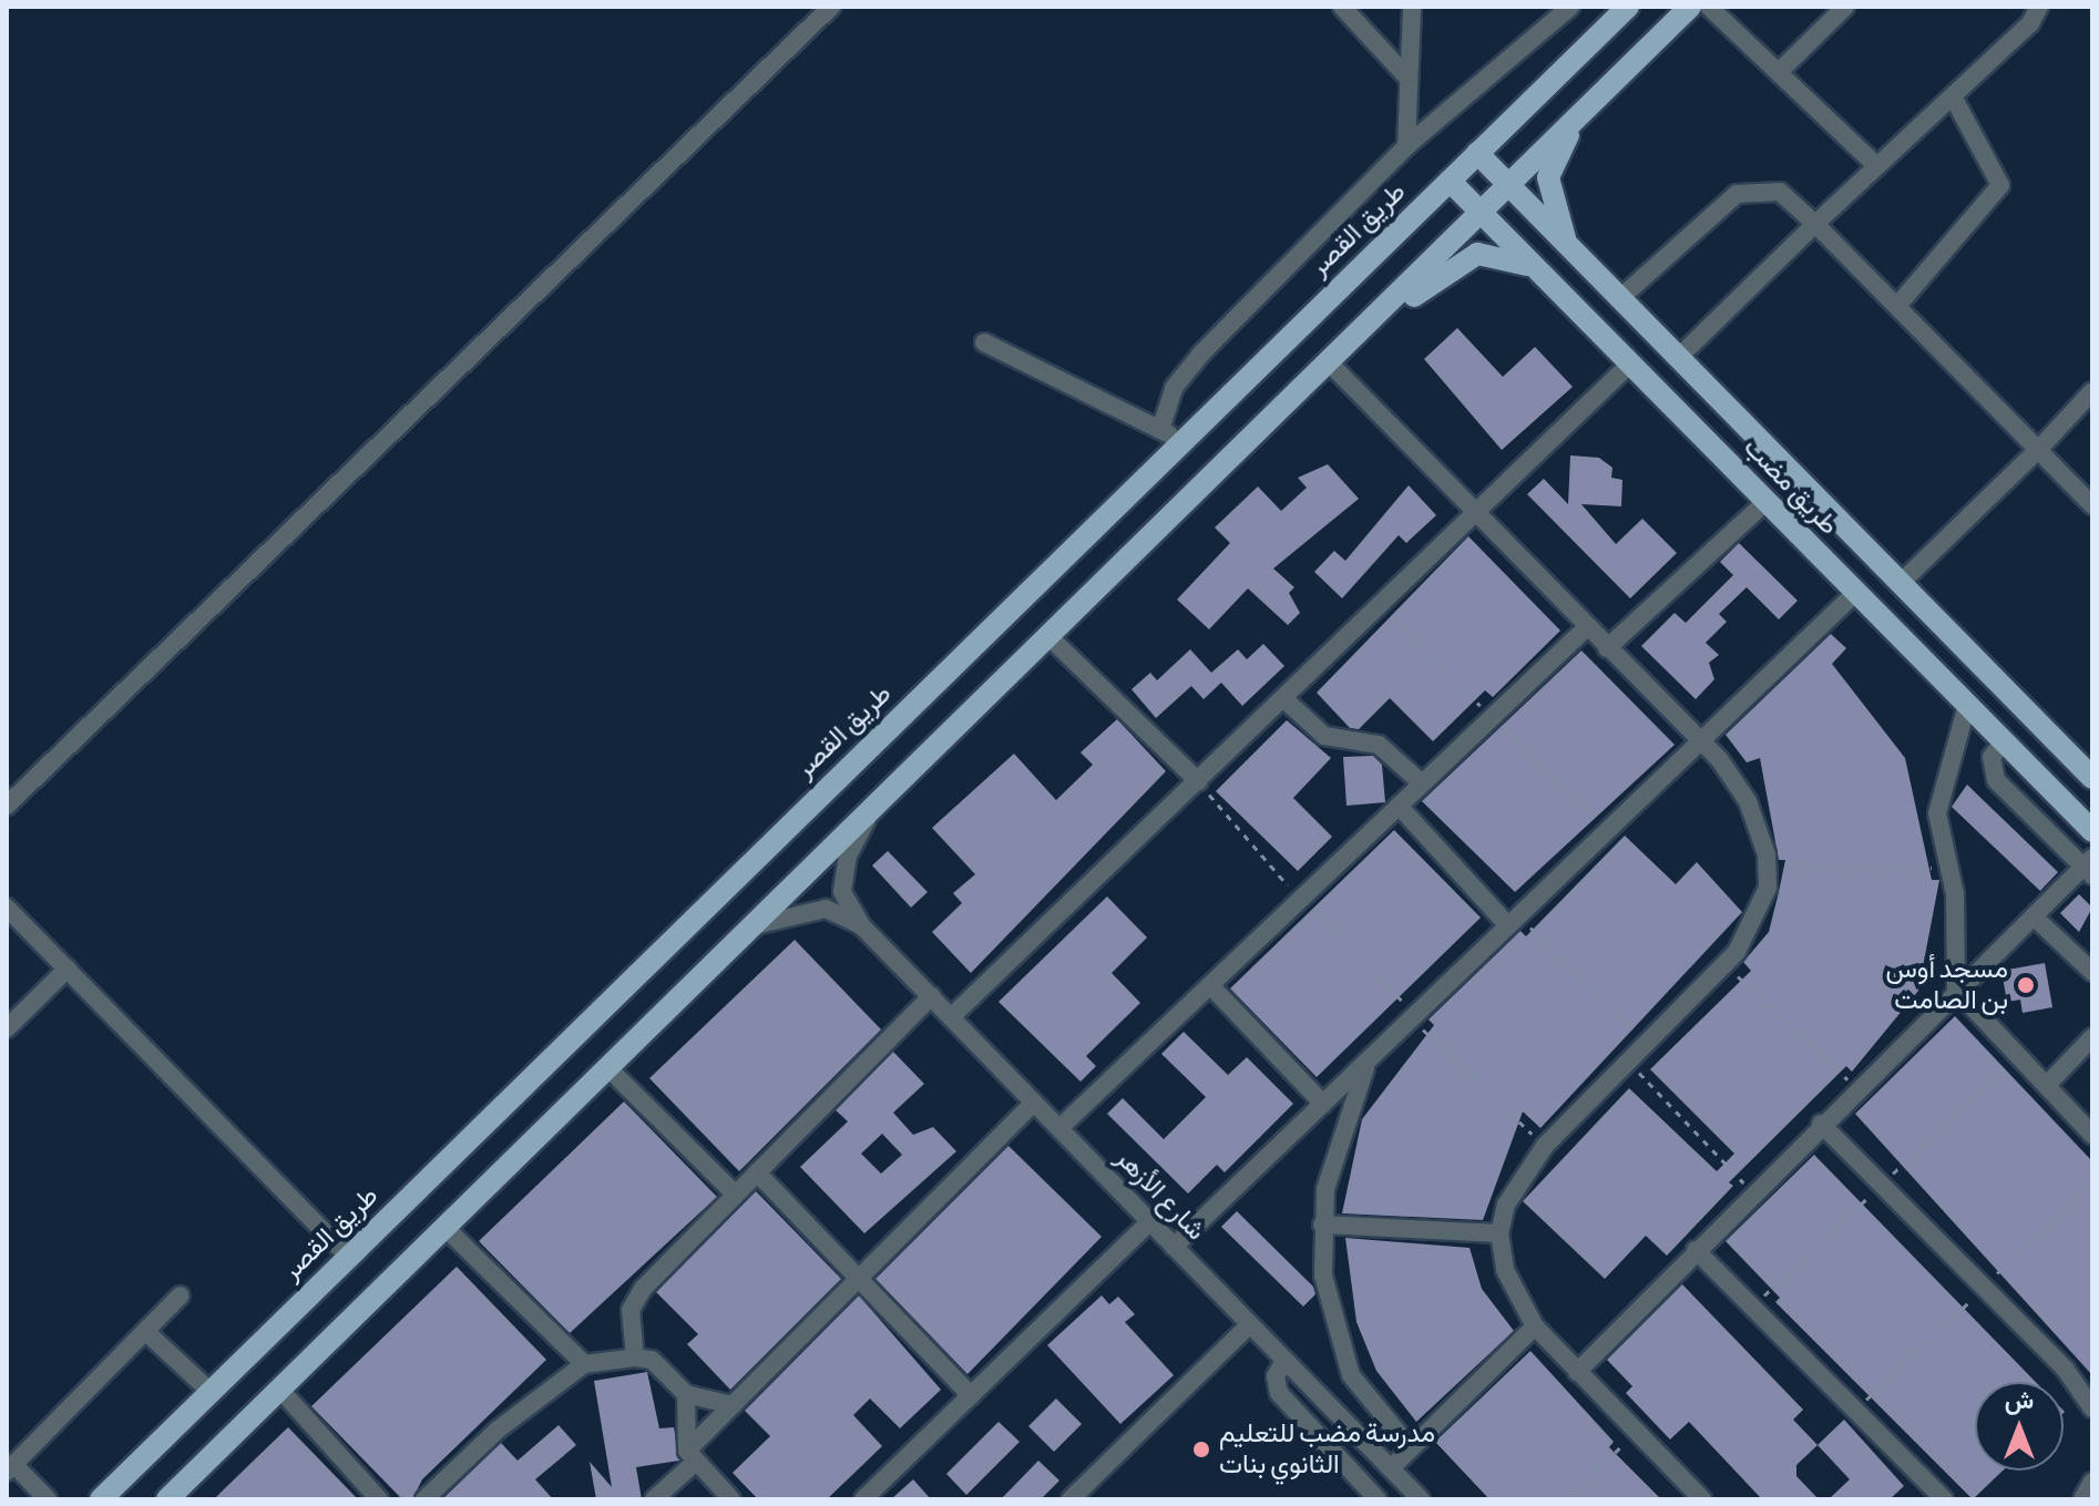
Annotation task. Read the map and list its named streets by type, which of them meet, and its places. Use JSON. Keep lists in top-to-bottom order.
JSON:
{
  "streets": {
    "main road": ["طريق القصر", "طريق مضب"],
    "street": ["شارع الأزهر"]
  },
  "crossings": [
    ["طريق القصر", "طريق مضب"]
  ],
  "places": ["مسجد أوس بن الصامت", "مدرسة مضب للتعليم الثانوي بنات"],
  "north": "top"
}
